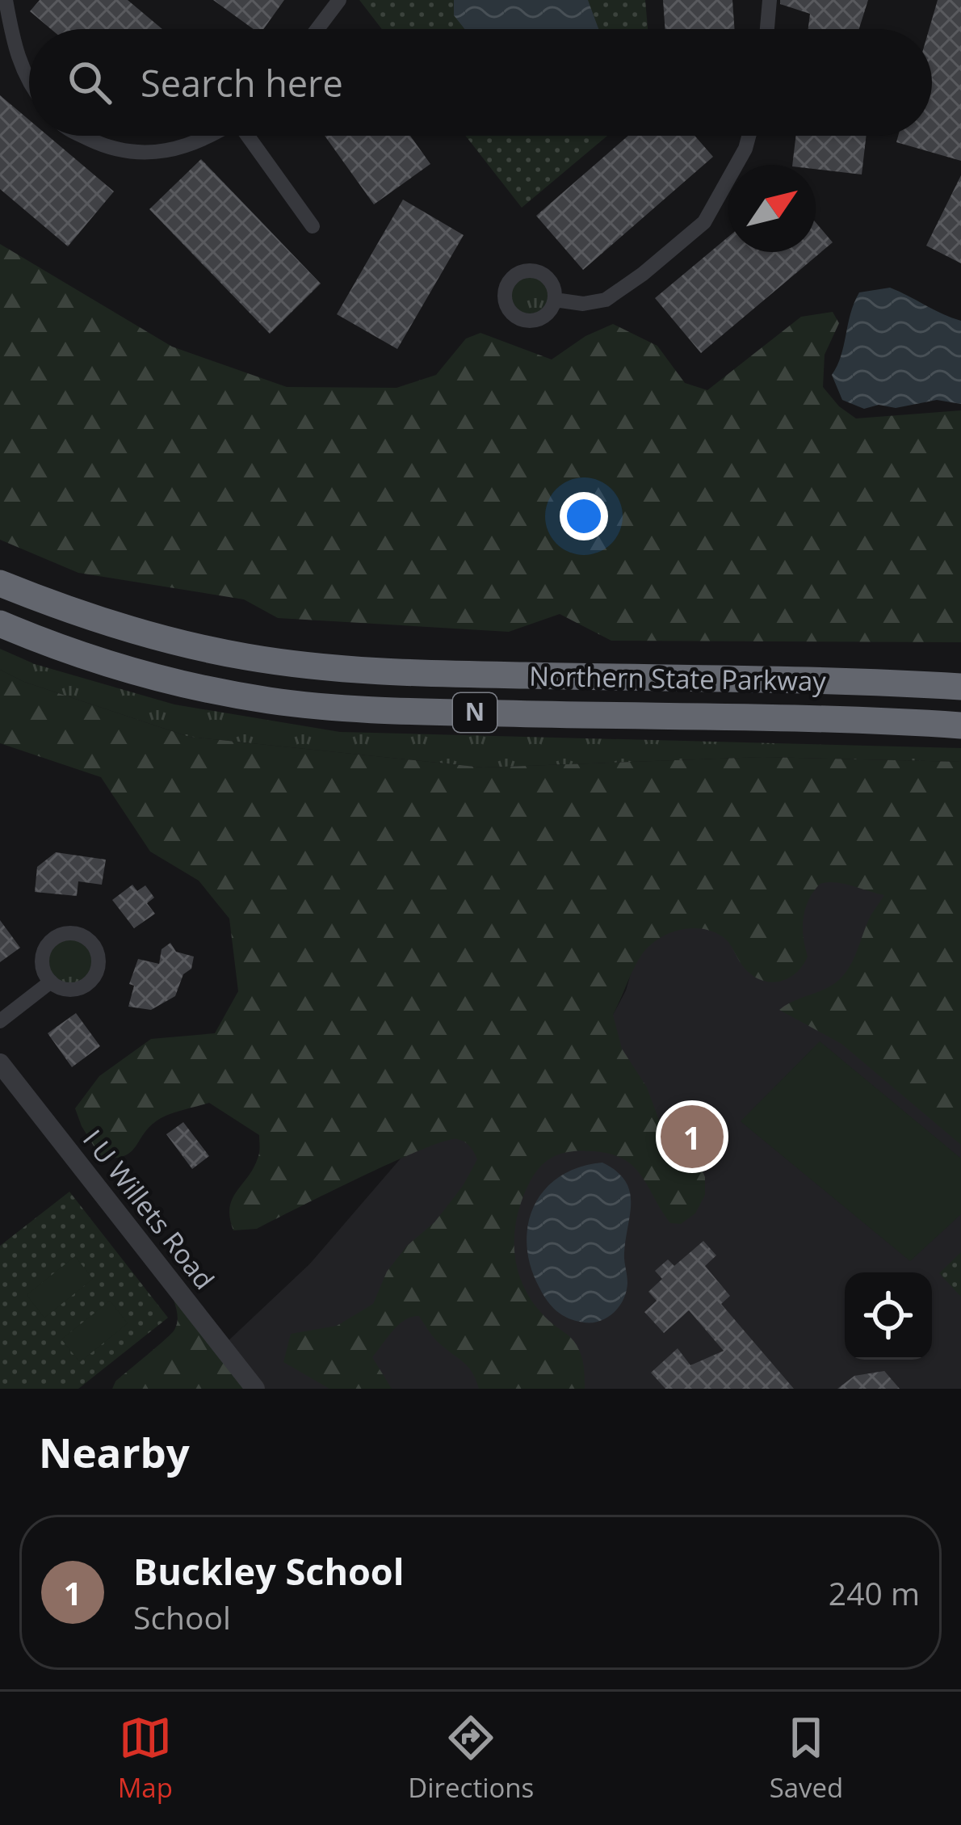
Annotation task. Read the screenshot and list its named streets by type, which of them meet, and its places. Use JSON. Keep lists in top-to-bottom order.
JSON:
{
  "streets": {
    "highway": ["Northern State Parkway", "N"],
    "street": ["I U Willets Road"]
  },
  "north": "top right",
  "page": {
    "search": "Search here",
    "pins": "1",
    "heading": "Nearby",
    "list": [
      {
        "mark": "1",
        "name": "Buckley School",
        "note": "School",
        "value": "240 m"
      }
    ],
    "nav": ["Map", "Directions", "Saved"]
  }
}
